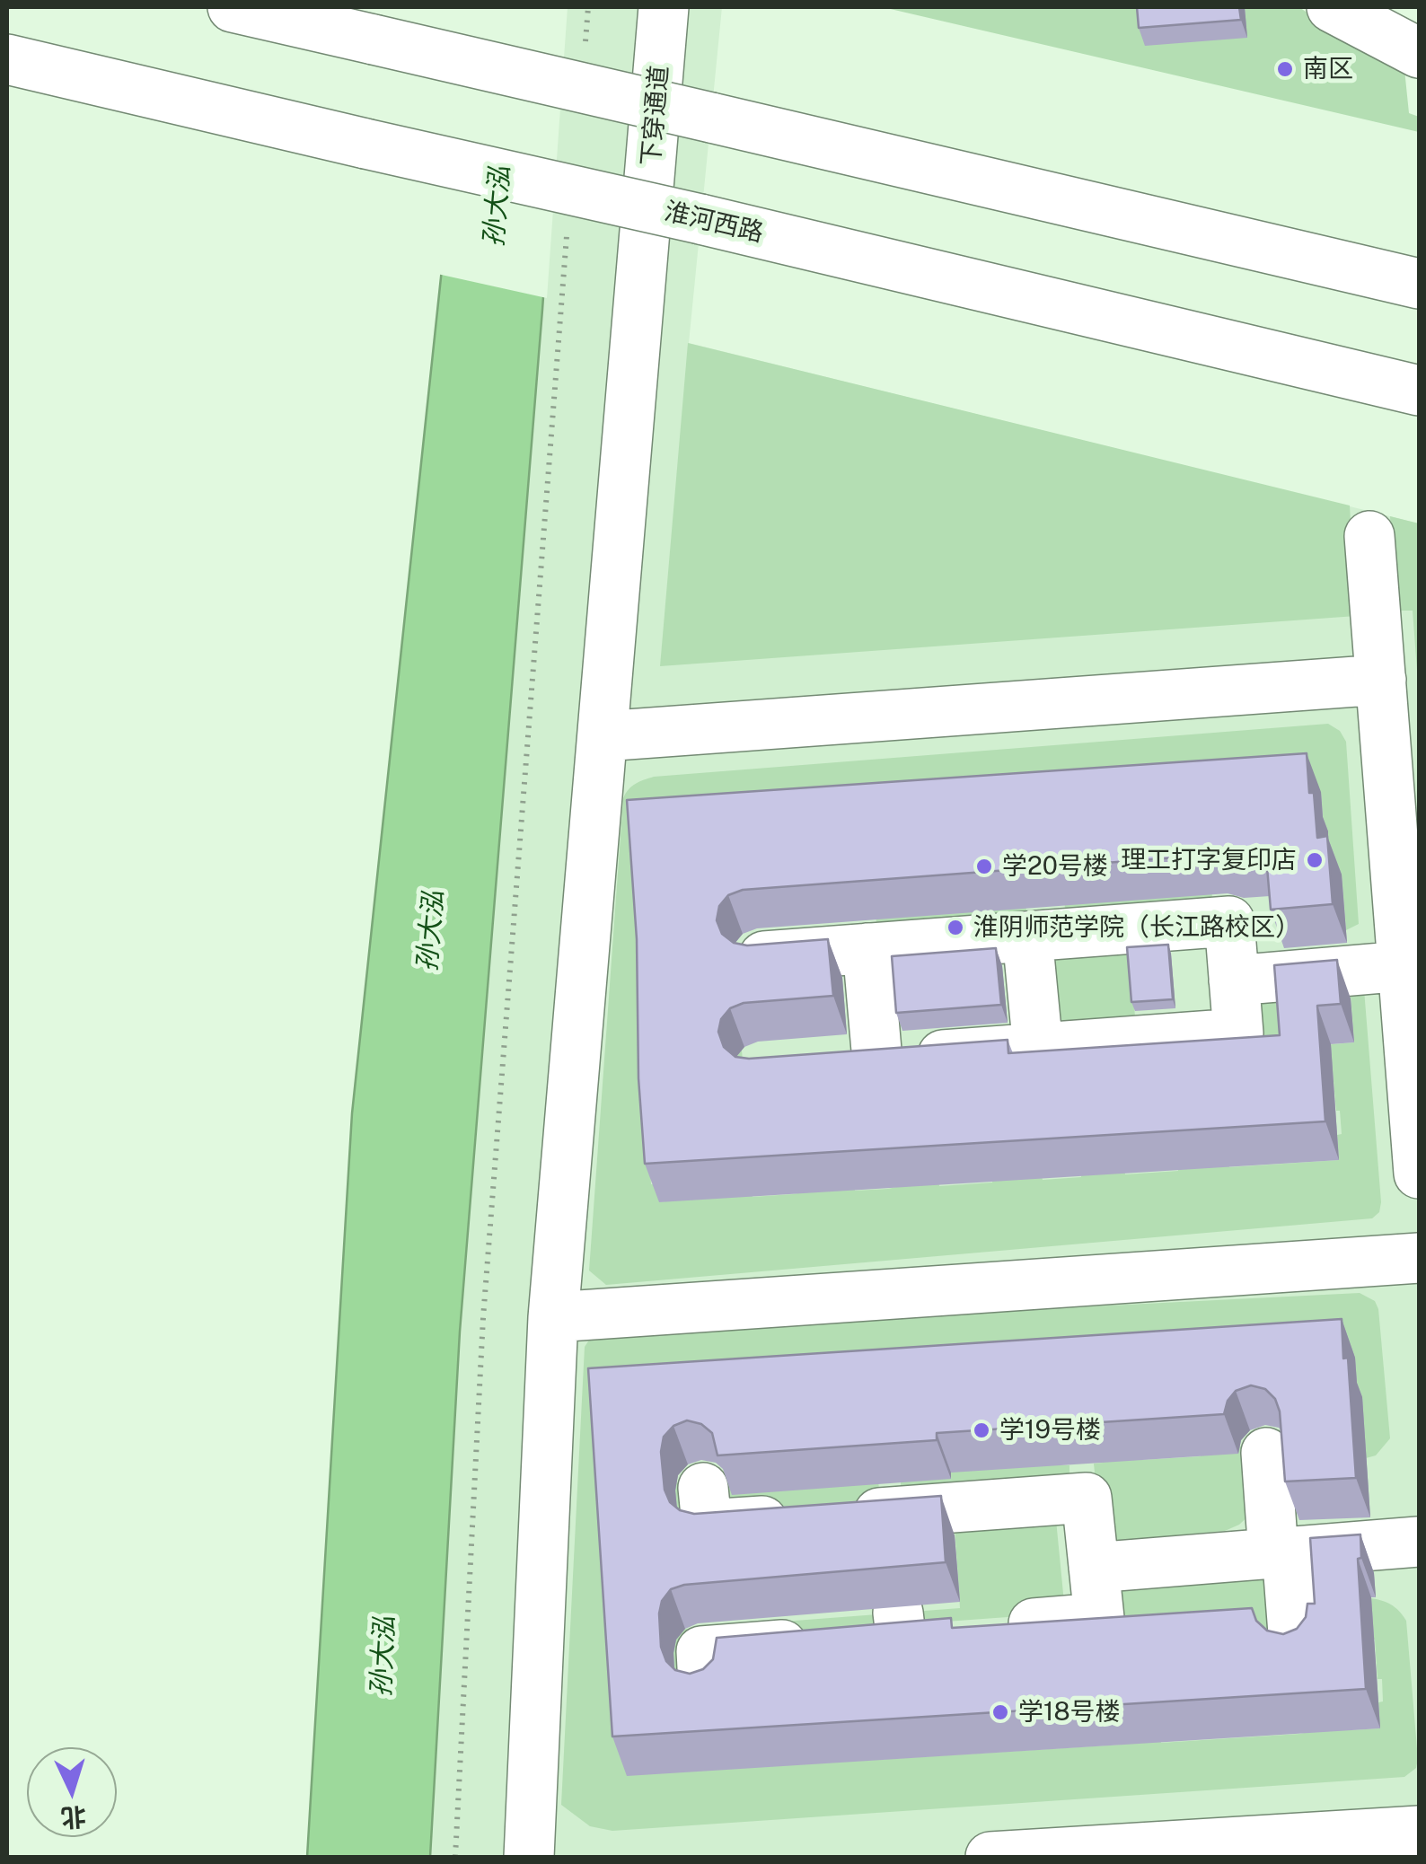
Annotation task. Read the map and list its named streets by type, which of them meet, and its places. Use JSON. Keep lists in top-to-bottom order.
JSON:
{
  "streets": {
    "main road": ["下穿通道", "淮河西路"]
  },
  "water": ["孙大泓"],
  "places": [
    "南区",
    "理工打字复印店",
    "学20号楼",
    "淮阴师范学院（长江路校区）",
    "学19号楼",
    "学18号楼"
  ],
  "north": "bottom"
}
